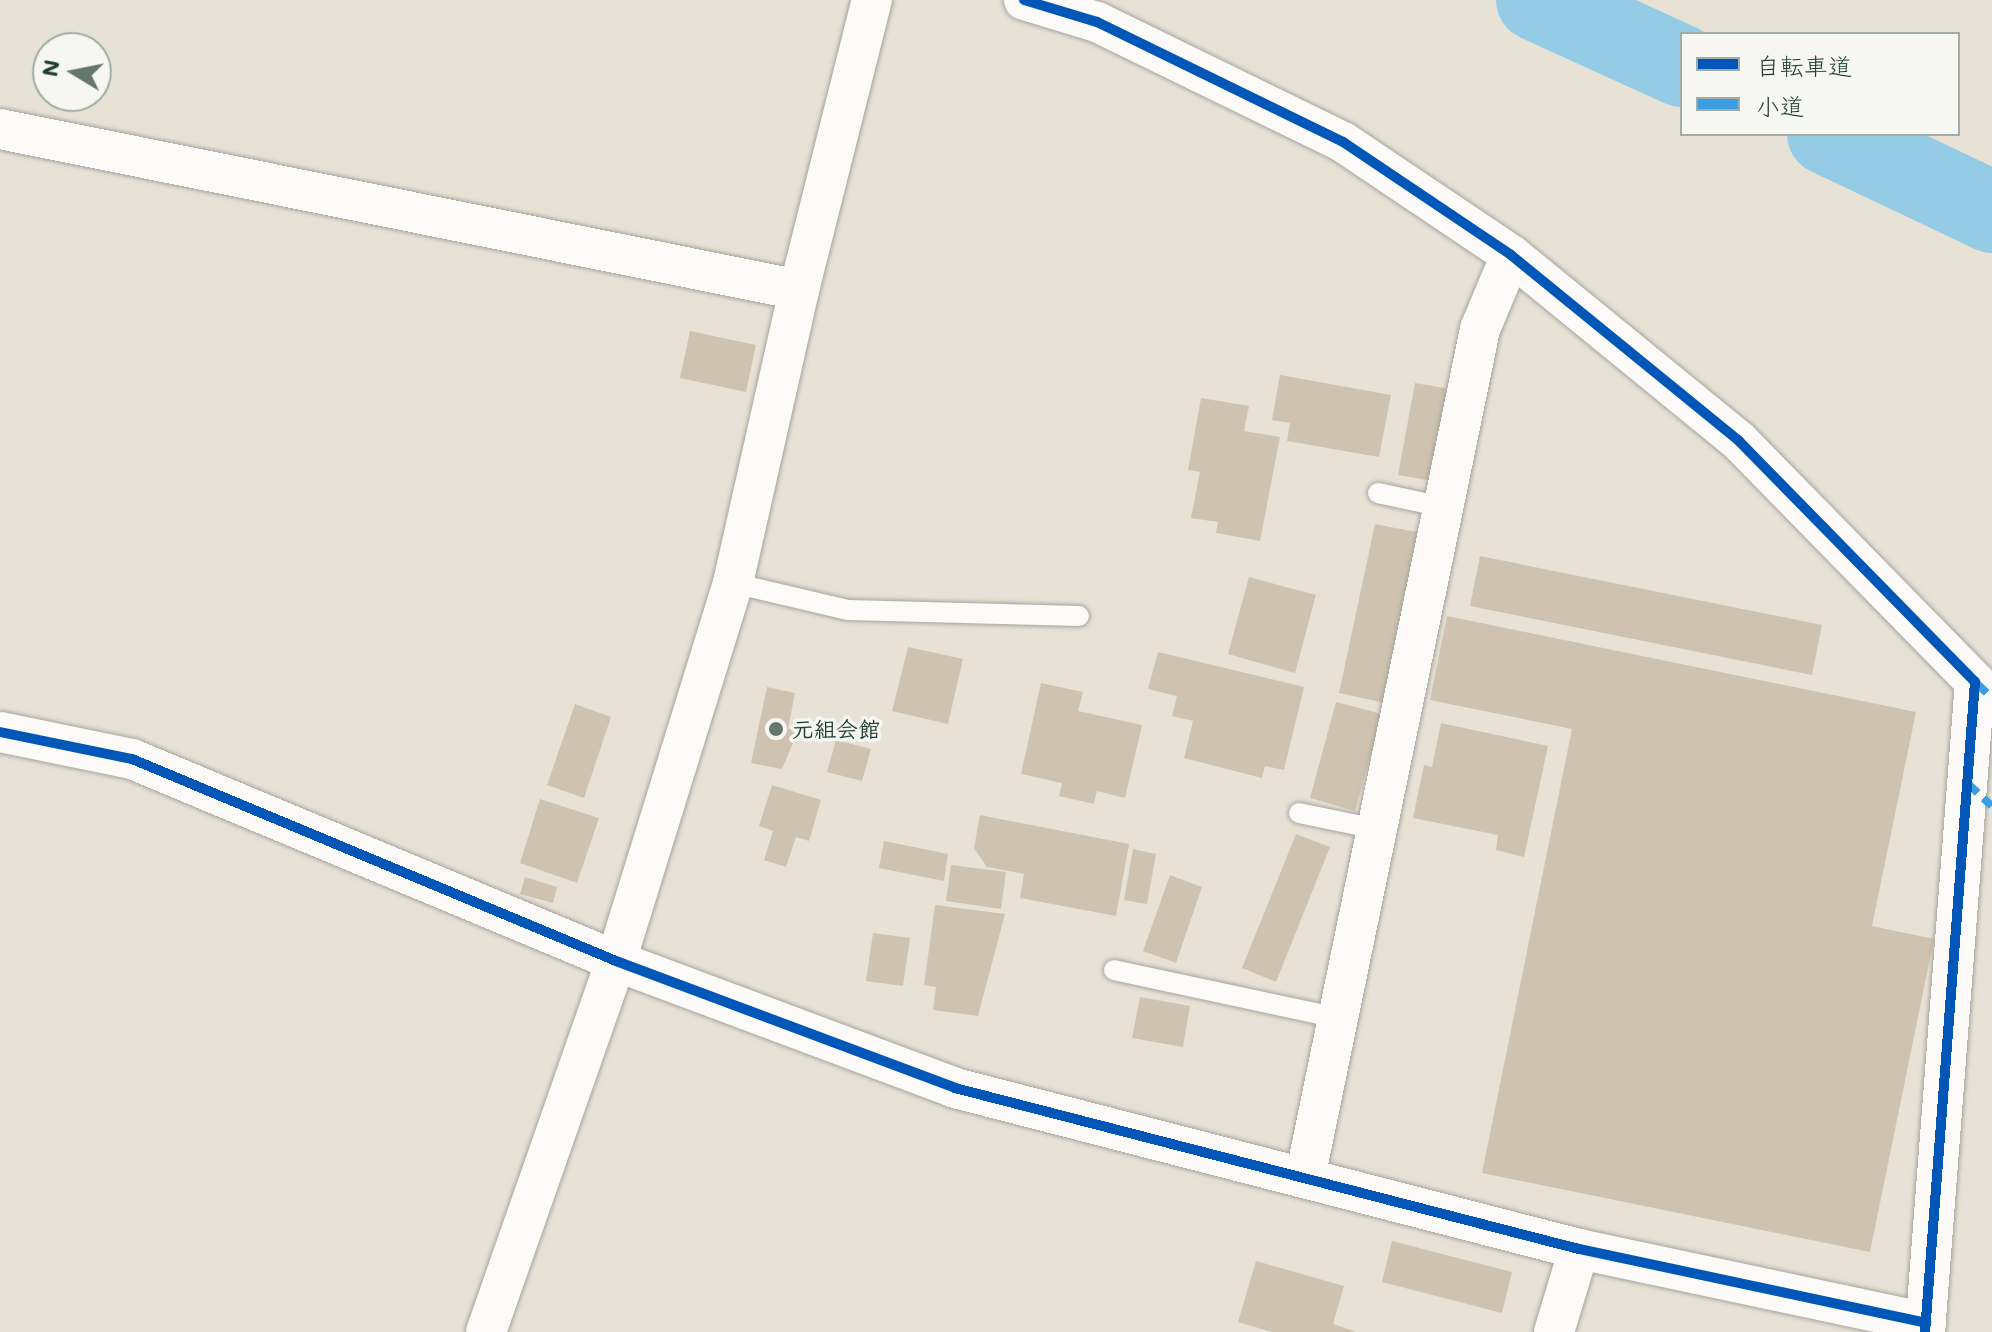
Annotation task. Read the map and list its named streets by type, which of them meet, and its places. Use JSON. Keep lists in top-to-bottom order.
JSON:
{
  "places": ["元組会館"],
  "legend": ["自転車道", "小道"],
  "north": "left"
}
